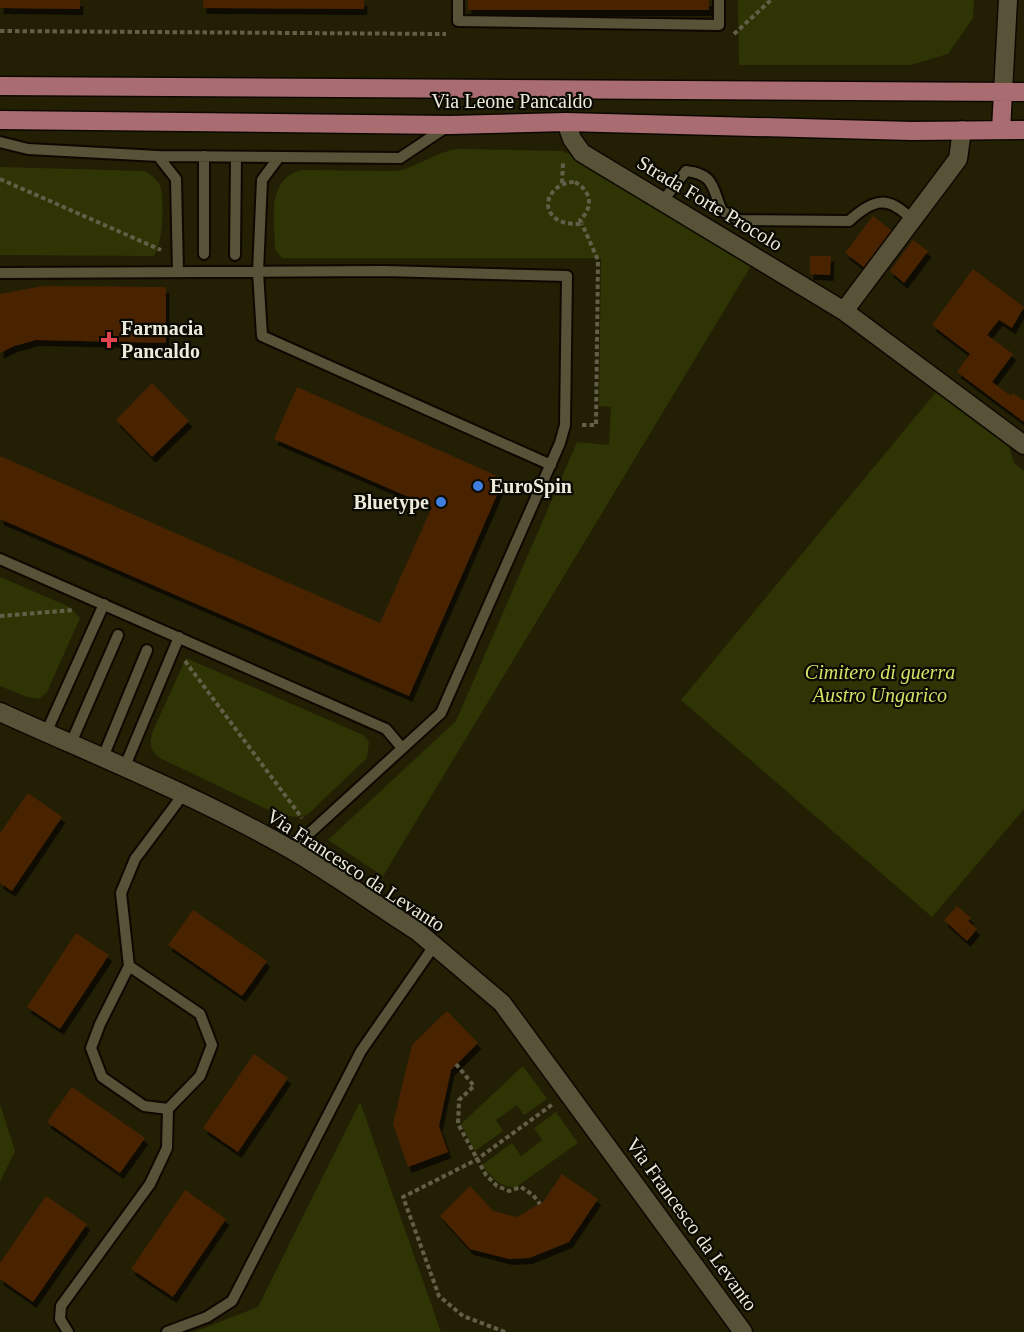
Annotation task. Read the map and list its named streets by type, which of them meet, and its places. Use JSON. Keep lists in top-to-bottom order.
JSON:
{
  "streets": {
    "main road": ["Via Leone Pancaldo"],
    "street": ["Strada Forte Procolo", "Via Francesco da Levanto"]
  },
  "crossings": [
    ["Via Leone Pancaldo", "Strada Forte Procolo"]
  ],
  "parks": ["Cimitero di guerra Austro Ungarico"],
  "places": {
    "health": ["Farmacia Pancaldo"],
    "other": ["EuroSpin", "Bluetype"]
  }
}
